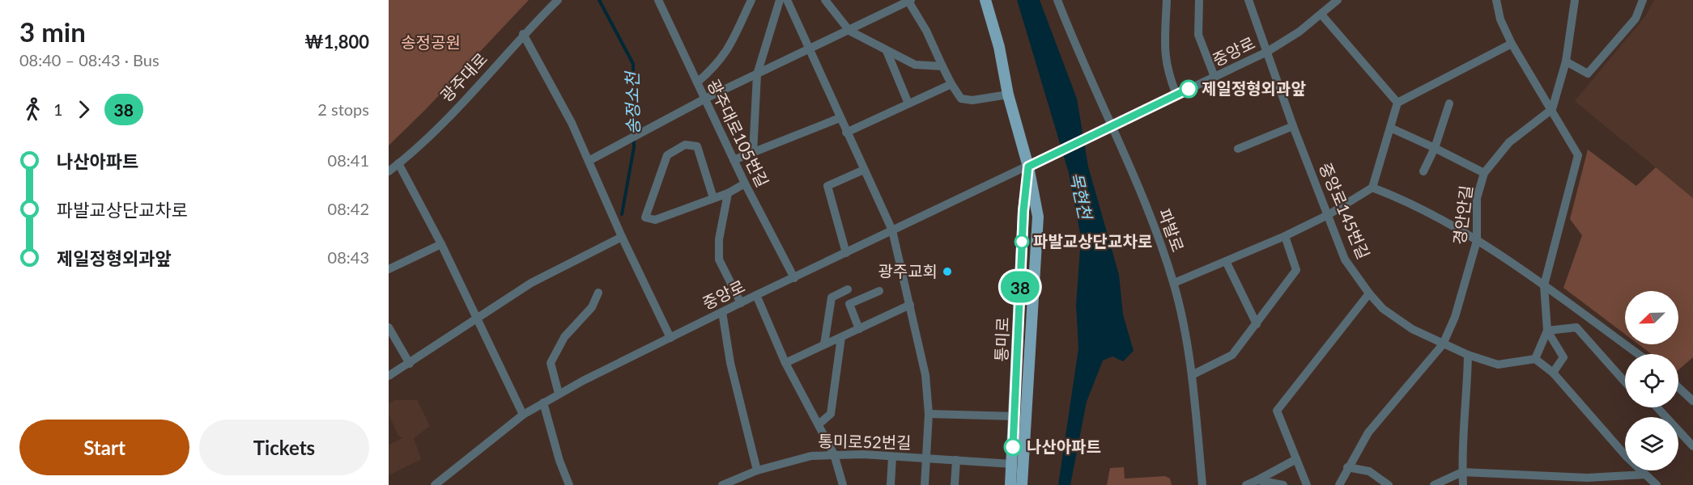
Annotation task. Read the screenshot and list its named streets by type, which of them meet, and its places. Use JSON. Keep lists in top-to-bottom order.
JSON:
{
  "streets": {
    "main road": ["통미로"],
    "street": [
      "중앙로",
      "광주대로",
      "광주대로105번길",
      "중앙로145번길",
      "경안안길",
      "파발로",
      "통미로52번길"
    ]
  },
  "crossings": [
    ["중앙로", "광주대로105번길"],
    ["중앙로", "중앙로145번길"],
    ["중앙로", "파발로"],
    ["중앙로", "통미로"],
    ["중앙로145번길", "경안안길"],
    ["통미로", "통미로52번길"]
  ],
  "water": ["송정소천", "목현천"],
  "parks": ["송정공원"],
  "places": [
    "제일정형외과앞",
    "파발교상단교차로",
    "광주교회",
    "나산아파트"
  ],
  "lines": ["bus line 38"],
  "north": "bottom left",
  "page": {
    "heading": ["3 min", "08:40 – 08:43 · Bus", "₩1,800"],
    "on_map": "38",
    "legs": ["1", "38", "2 stops"],
    "list": [
      {
        "name": "나산아파트",
        "value": "08:41"
      },
      {
        "name": "파발교상단교차로",
        "value": "08:42"
      },
      {
        "name": "제일정형외과앞",
        "value": "08:43"
      }
    ],
    "buttons": ["Start", "Tickets"]
  }
}
